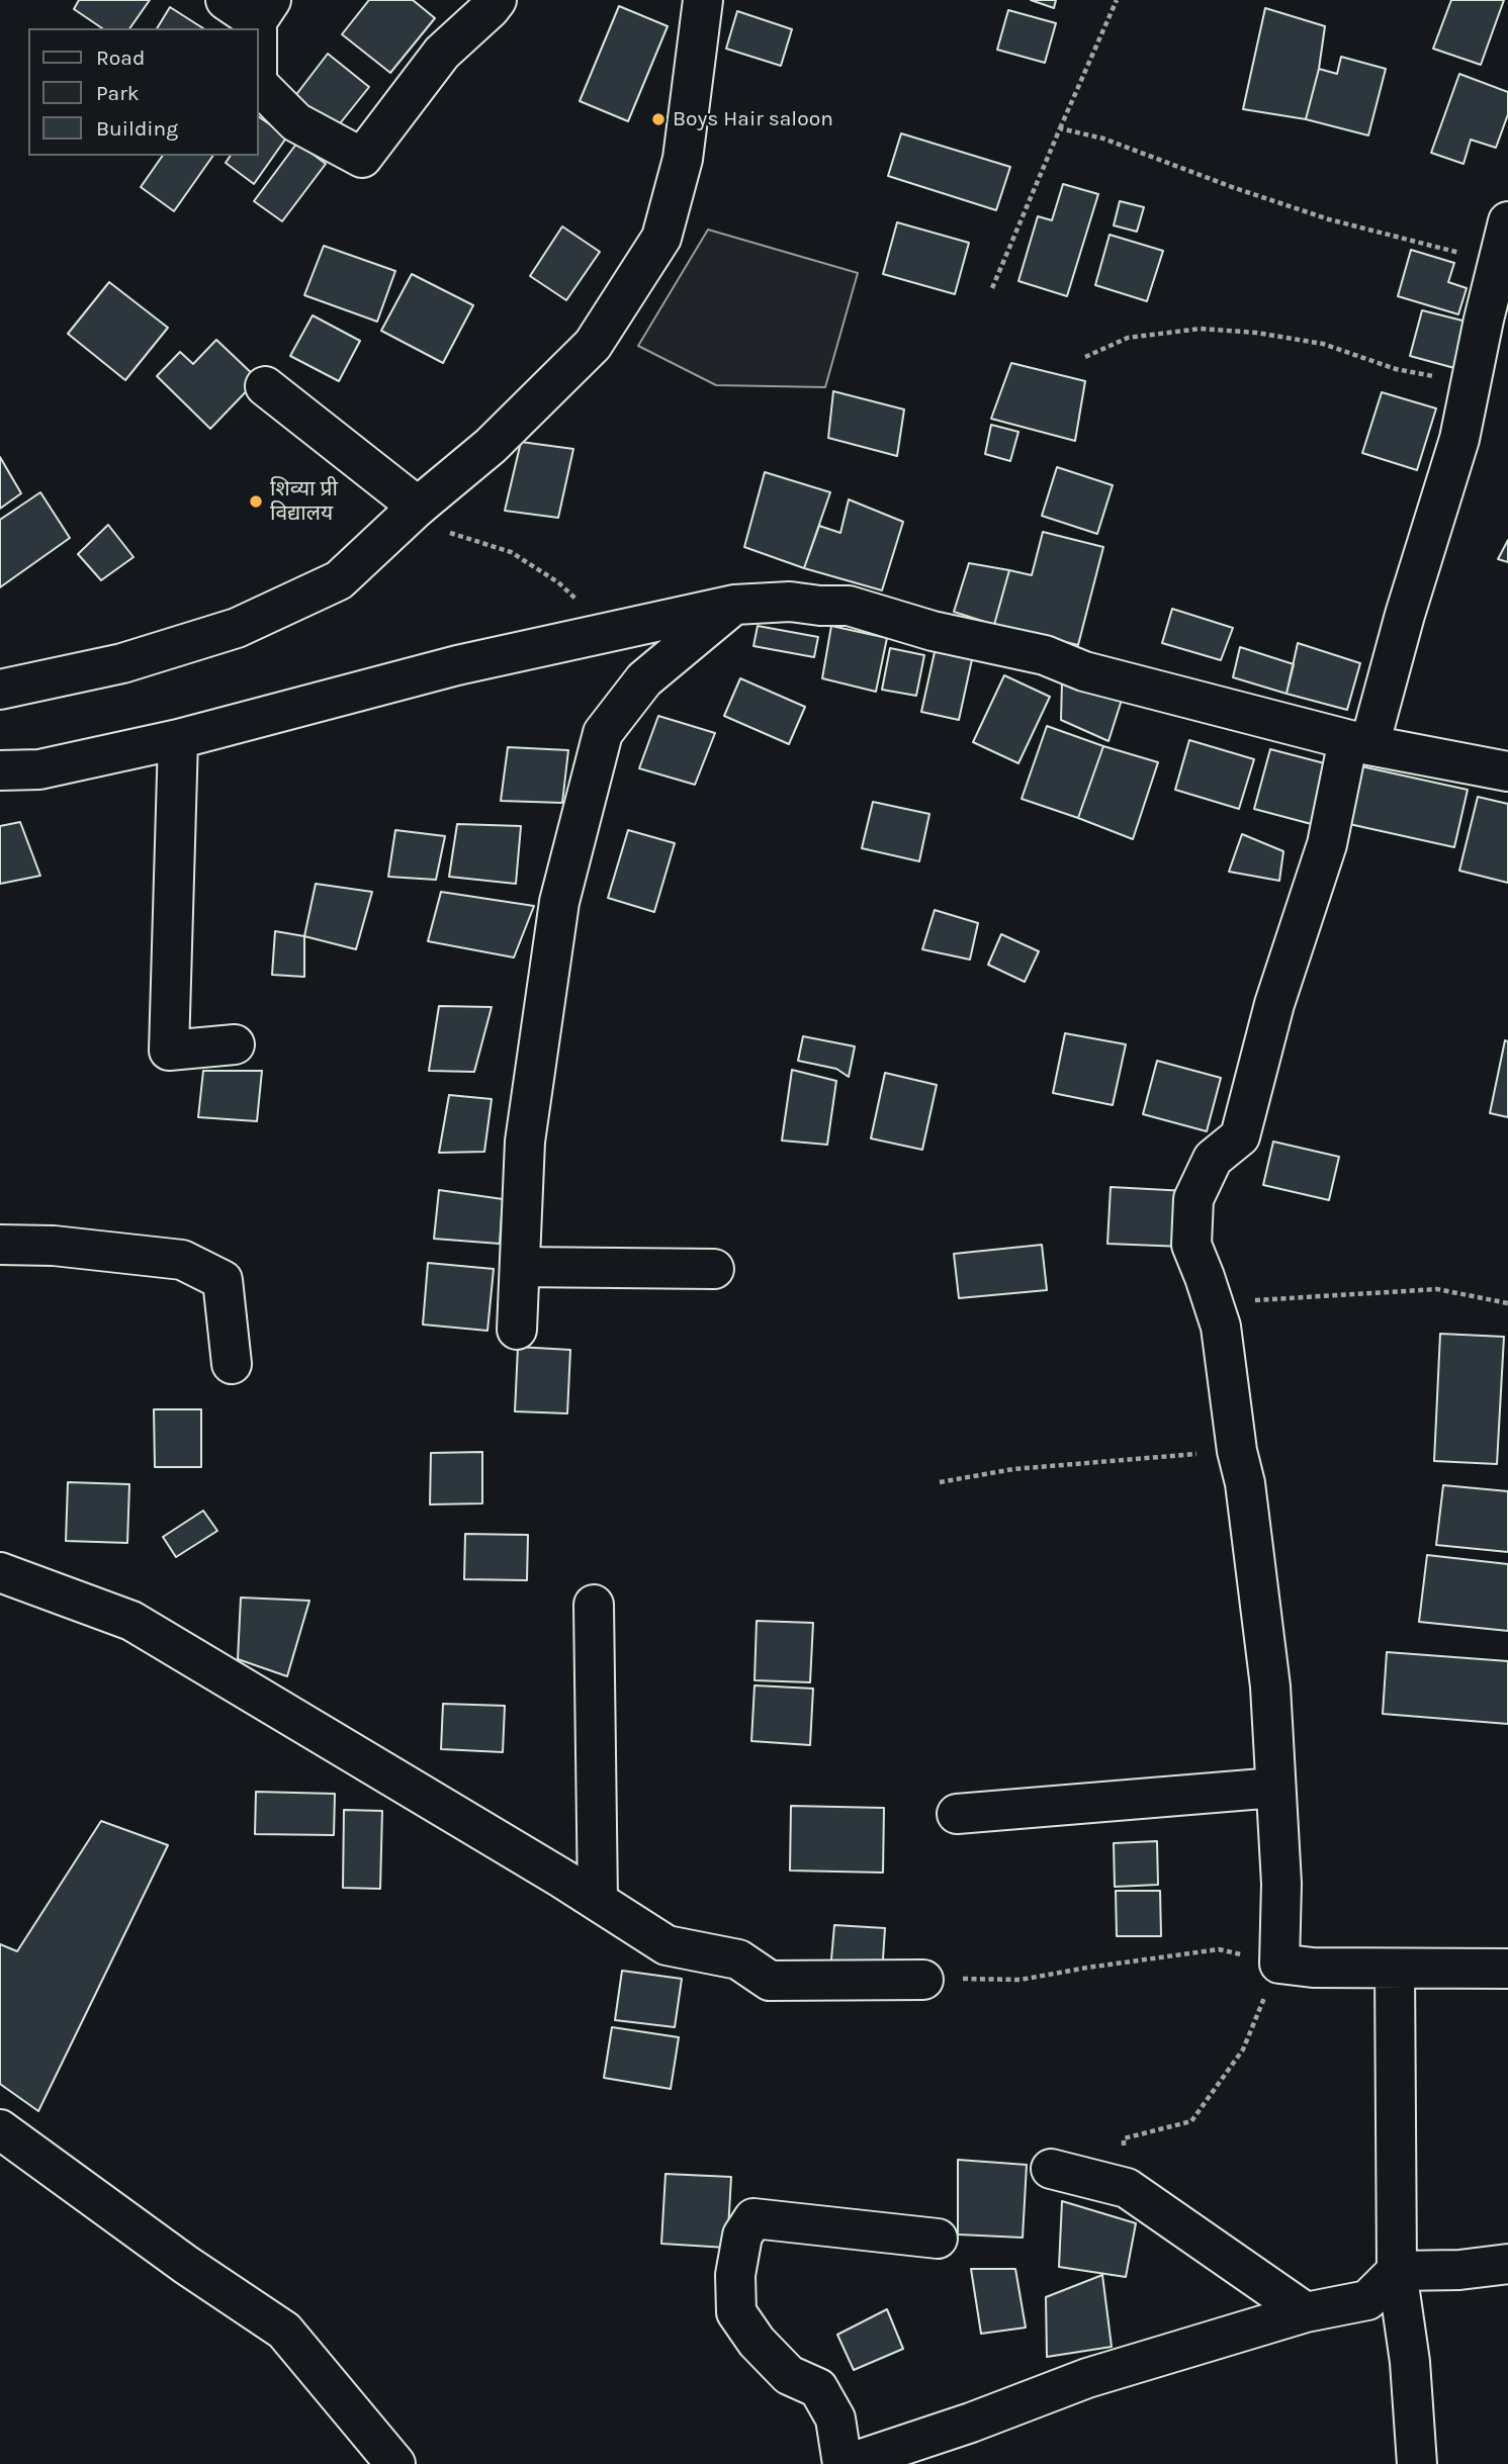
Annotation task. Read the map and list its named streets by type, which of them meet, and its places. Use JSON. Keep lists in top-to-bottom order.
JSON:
{
  "places": ["Boys Hair saloon", "शिव्या प्री विद्यालय"],
  "legend": ["Road", "Park", "Building"]
}
